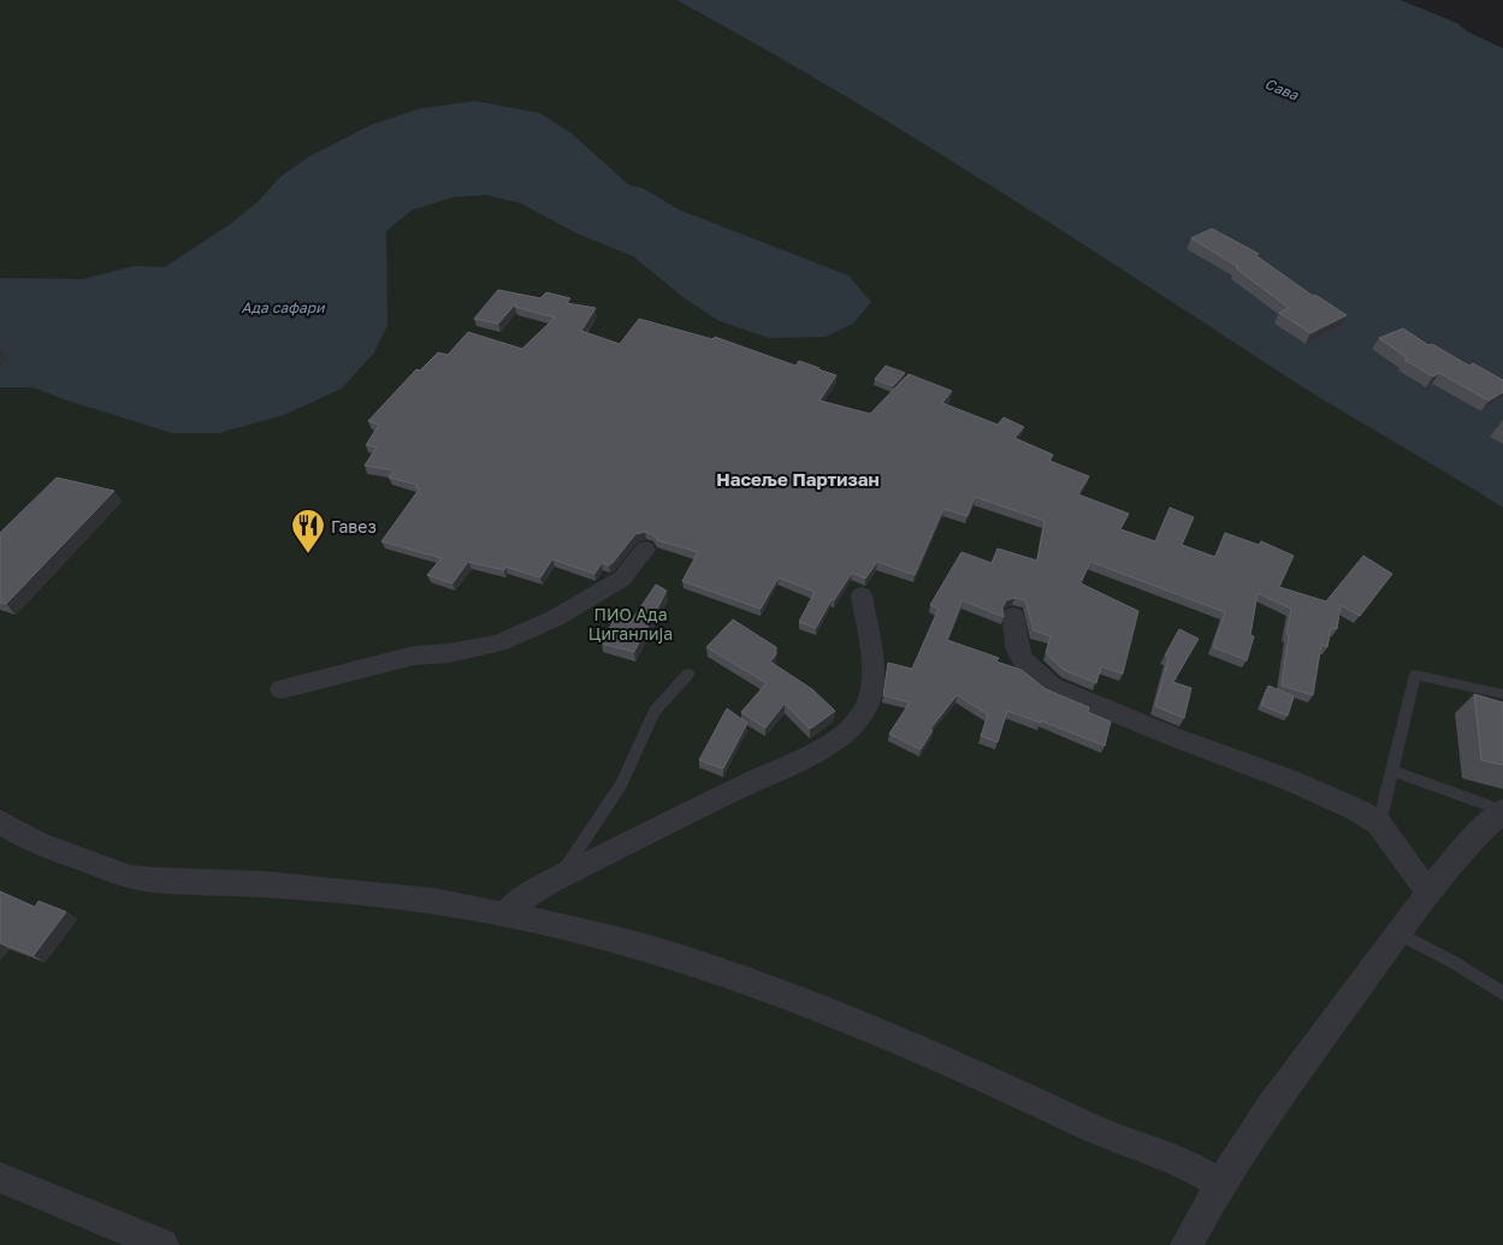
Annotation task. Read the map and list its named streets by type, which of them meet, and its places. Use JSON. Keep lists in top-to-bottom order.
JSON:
{
  "districts": ["Насеље Партизан"],
  "water": ["Сава", "Ада сафари"],
  "parks": ["ПИО Ада Циганлија"],
  "places": {
    "restaurant": ["Гавез"]
  }
}
